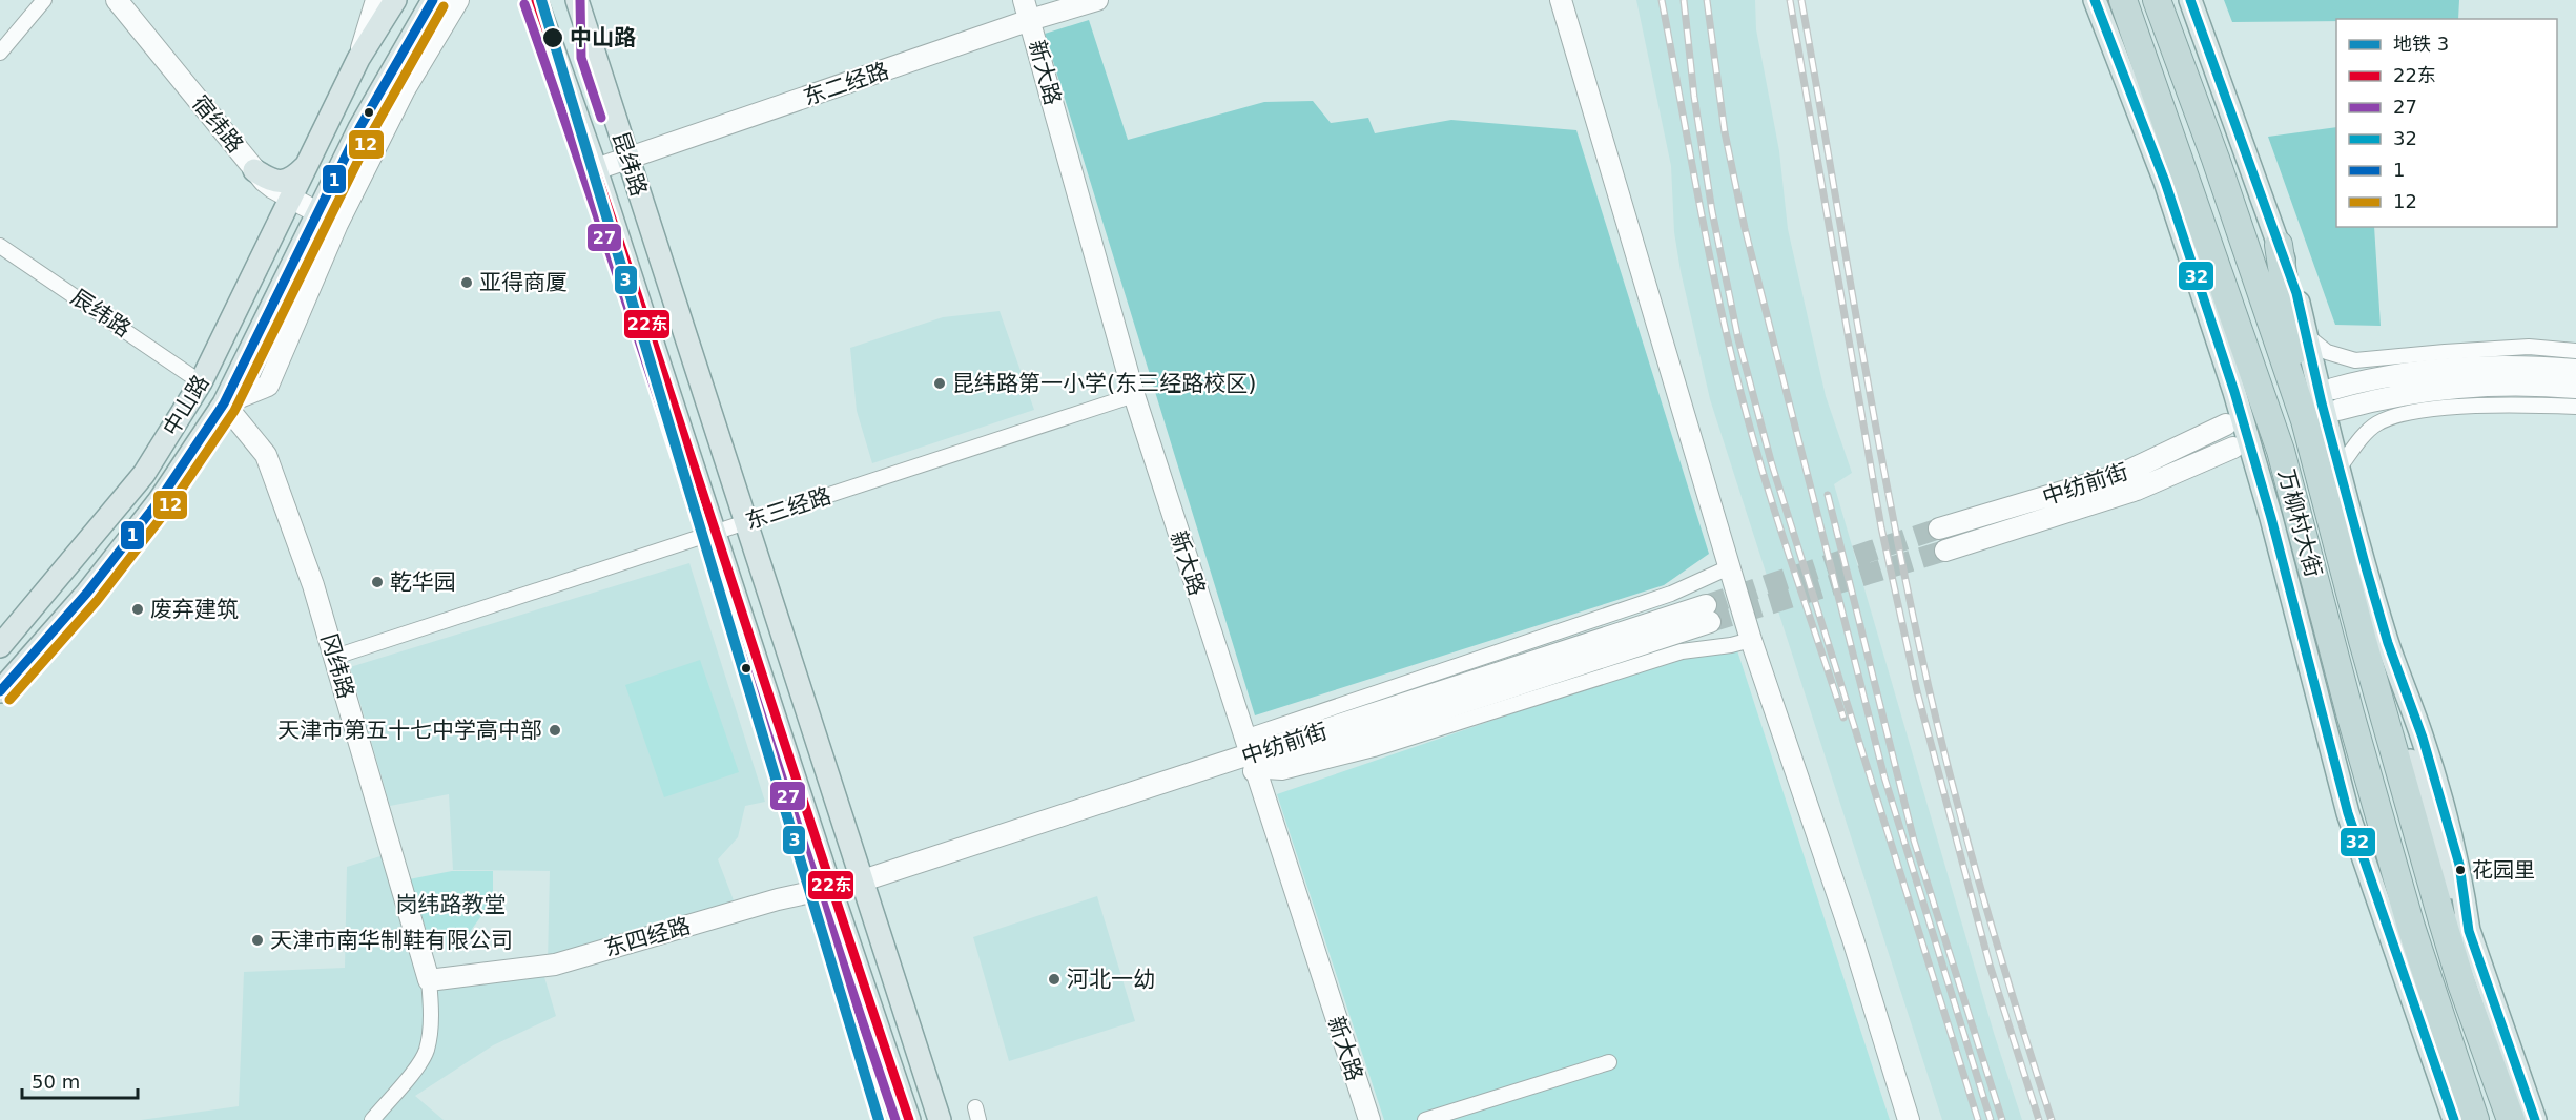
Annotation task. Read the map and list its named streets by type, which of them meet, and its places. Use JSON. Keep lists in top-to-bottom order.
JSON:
{
  "streets": {
    "highway": ["万柳村大街"],
    "main road": ["昆纬路", "中山路"],
    "street": [
      "新大路",
      "东二经路",
      "宿纬路",
      "辰纬路",
      "中纺前街",
      "东三经路",
      "冈纬路",
      "东四经路"
    ]
  },
  "crossings": [
    ["新大路", "东二经路"],
    ["新大路", "中纺前街"],
    ["新大路", "东三经路"],
    ["东二经路", "昆纬路"],
    ["宿纬路", "中山路"],
    ["昆纬路", "中纺前街"],
    ["昆纬路", "东三经路"],
    ["昆纬路", "东四经路"],
    ["辰纬路", "中山路"],
    ["中山路", "冈纬路"],
    ["中纺前街", "东四经路"],
    ["东三经路", "冈纬路"],
    ["冈纬路", "东四经路"]
  ],
  "parks": ["岗纬路教堂"],
  "places": [
    "中山路",
    "亚得商厦",
    "昆纬路第一小学(东三经路校区)",
    "乾华园",
    "废弃建筑",
    "天津市第五十七中学高中部",
    "花园里",
    "天津市南华制鞋有限公司",
    "河北一幼"
  ],
  "lines": [
    "metro line 3",
    "transit line 22东",
    "transit line 27",
    "transit line 32",
    "transit line 1",
    "transit line 12"
  ],
  "legend": [
    "地铁 3",
    "22东",
    "27",
    "32",
    "1",
    "12"
  ],
  "scale_bar": "50 m"
}
